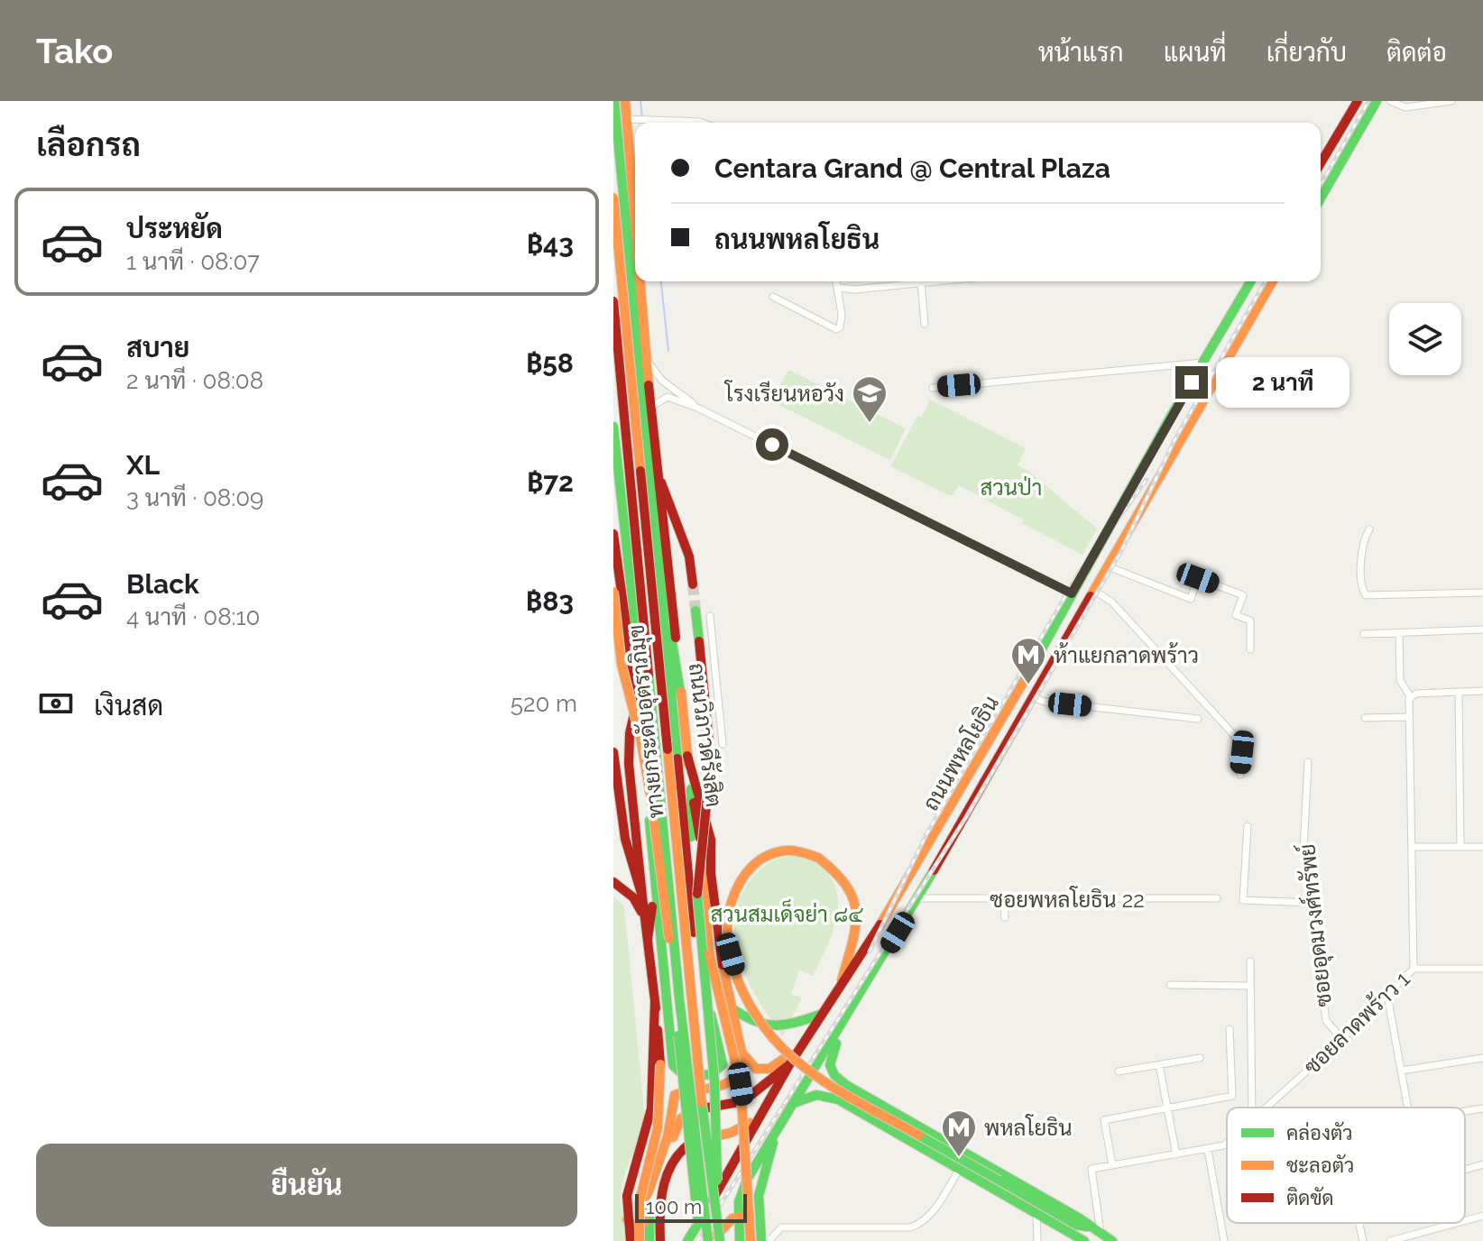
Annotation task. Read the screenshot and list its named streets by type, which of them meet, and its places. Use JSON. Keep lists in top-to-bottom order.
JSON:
{
  "streets": {
    "main road": ["ทางยกระดับอุตราภิมุข", "ถนนวิภาวดีรังสิต", "ถนนพหลโยธิน"],
    "street": ["ซอยพหลโยธิน 22", "ซอยอุดมวงศ์ทรัพย์", "ซอยลาดพร้าว 1"]
  },
  "crossings": [
    ["ถนนพหลโยธิน", "ซอยพหลโยธิน 22"],
    ["ซอยอุดมวงศ์ทรัพย์", "ซอยลาดพร้าว 1"]
  ],
  "parks": ["สวนป่า", "สวนสมเด็จย่า ๘๔"],
  "places": {
    "school or university": ["โรงเรียนหอวัง"],
    "metro station": ["ห้าแยกลาดพร้าว", "พหลโยธิน"]
  },
  "legend": ["คล่องตัว", "ชะลอตัว", "ติดขัด"],
  "scale_bar": "100 m",
  "page": {
    "header": "Tako",
    "nav": [
      "หน้าแรก",
      "แผนที่",
      "เกี่ยวกับ",
      "ติดต่อ"
    ],
    "heading": "เลือกรถ",
    "banner": ["Centara Grand @ Central Plaza", "ถนนพหลโยธิน"],
    "list": [
      {
        "name": "ประหยัด",
        "note": "1 นาที · 08:07",
        "value": "฿43"
      },
      {
        "name": "สบาย",
        "note": "2 นาที · 08:08",
        "value": "฿58"
      },
      {
        "name": "XL",
        "note": "3 นาที · 08:09",
        "value": "฿72"
      },
      {
        "name": "Black",
        "note": "4 นาที · 08:10",
        "value": "฿83"
      }
    ],
    "bubble": "2 นาที",
    "pay": ["เงินสด", "520 m"],
    "buttons": "ยืนยัน",
    "scale": "100 m"
  }
}
